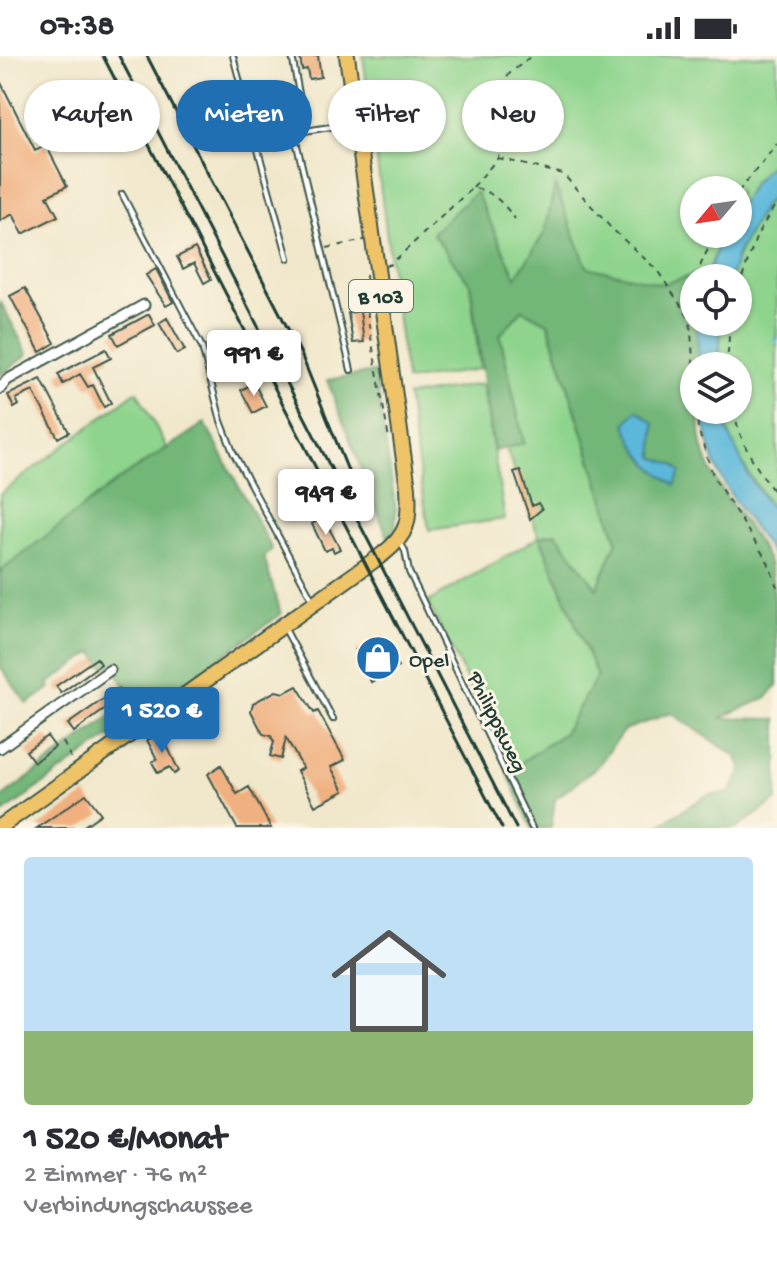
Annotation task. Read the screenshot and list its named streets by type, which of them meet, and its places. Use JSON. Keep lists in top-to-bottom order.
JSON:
{
  "streets": {
    "main road": ["B 103"],
    "lane": ["Philippsweg"]
  },
  "crossings": [
    ["B 103", "Philippsweg"]
  ],
  "places": {
    "shop": ["Opel"]
  },
  "north": "bottom left",
  "page": {
    "status": "07:38",
    "chip": [
      "Kaufen",
      "Mieten",
      "Filter",
      "Neu"
    ],
    "price": ["991 €", "949 €", "1 520 €"],
    "list": [
      {
        "name": "1 520 €/Monat",
        "note": "2 Zimmer · 76 m² · Verbindungschaussee"
      }
    ]
  }
}
